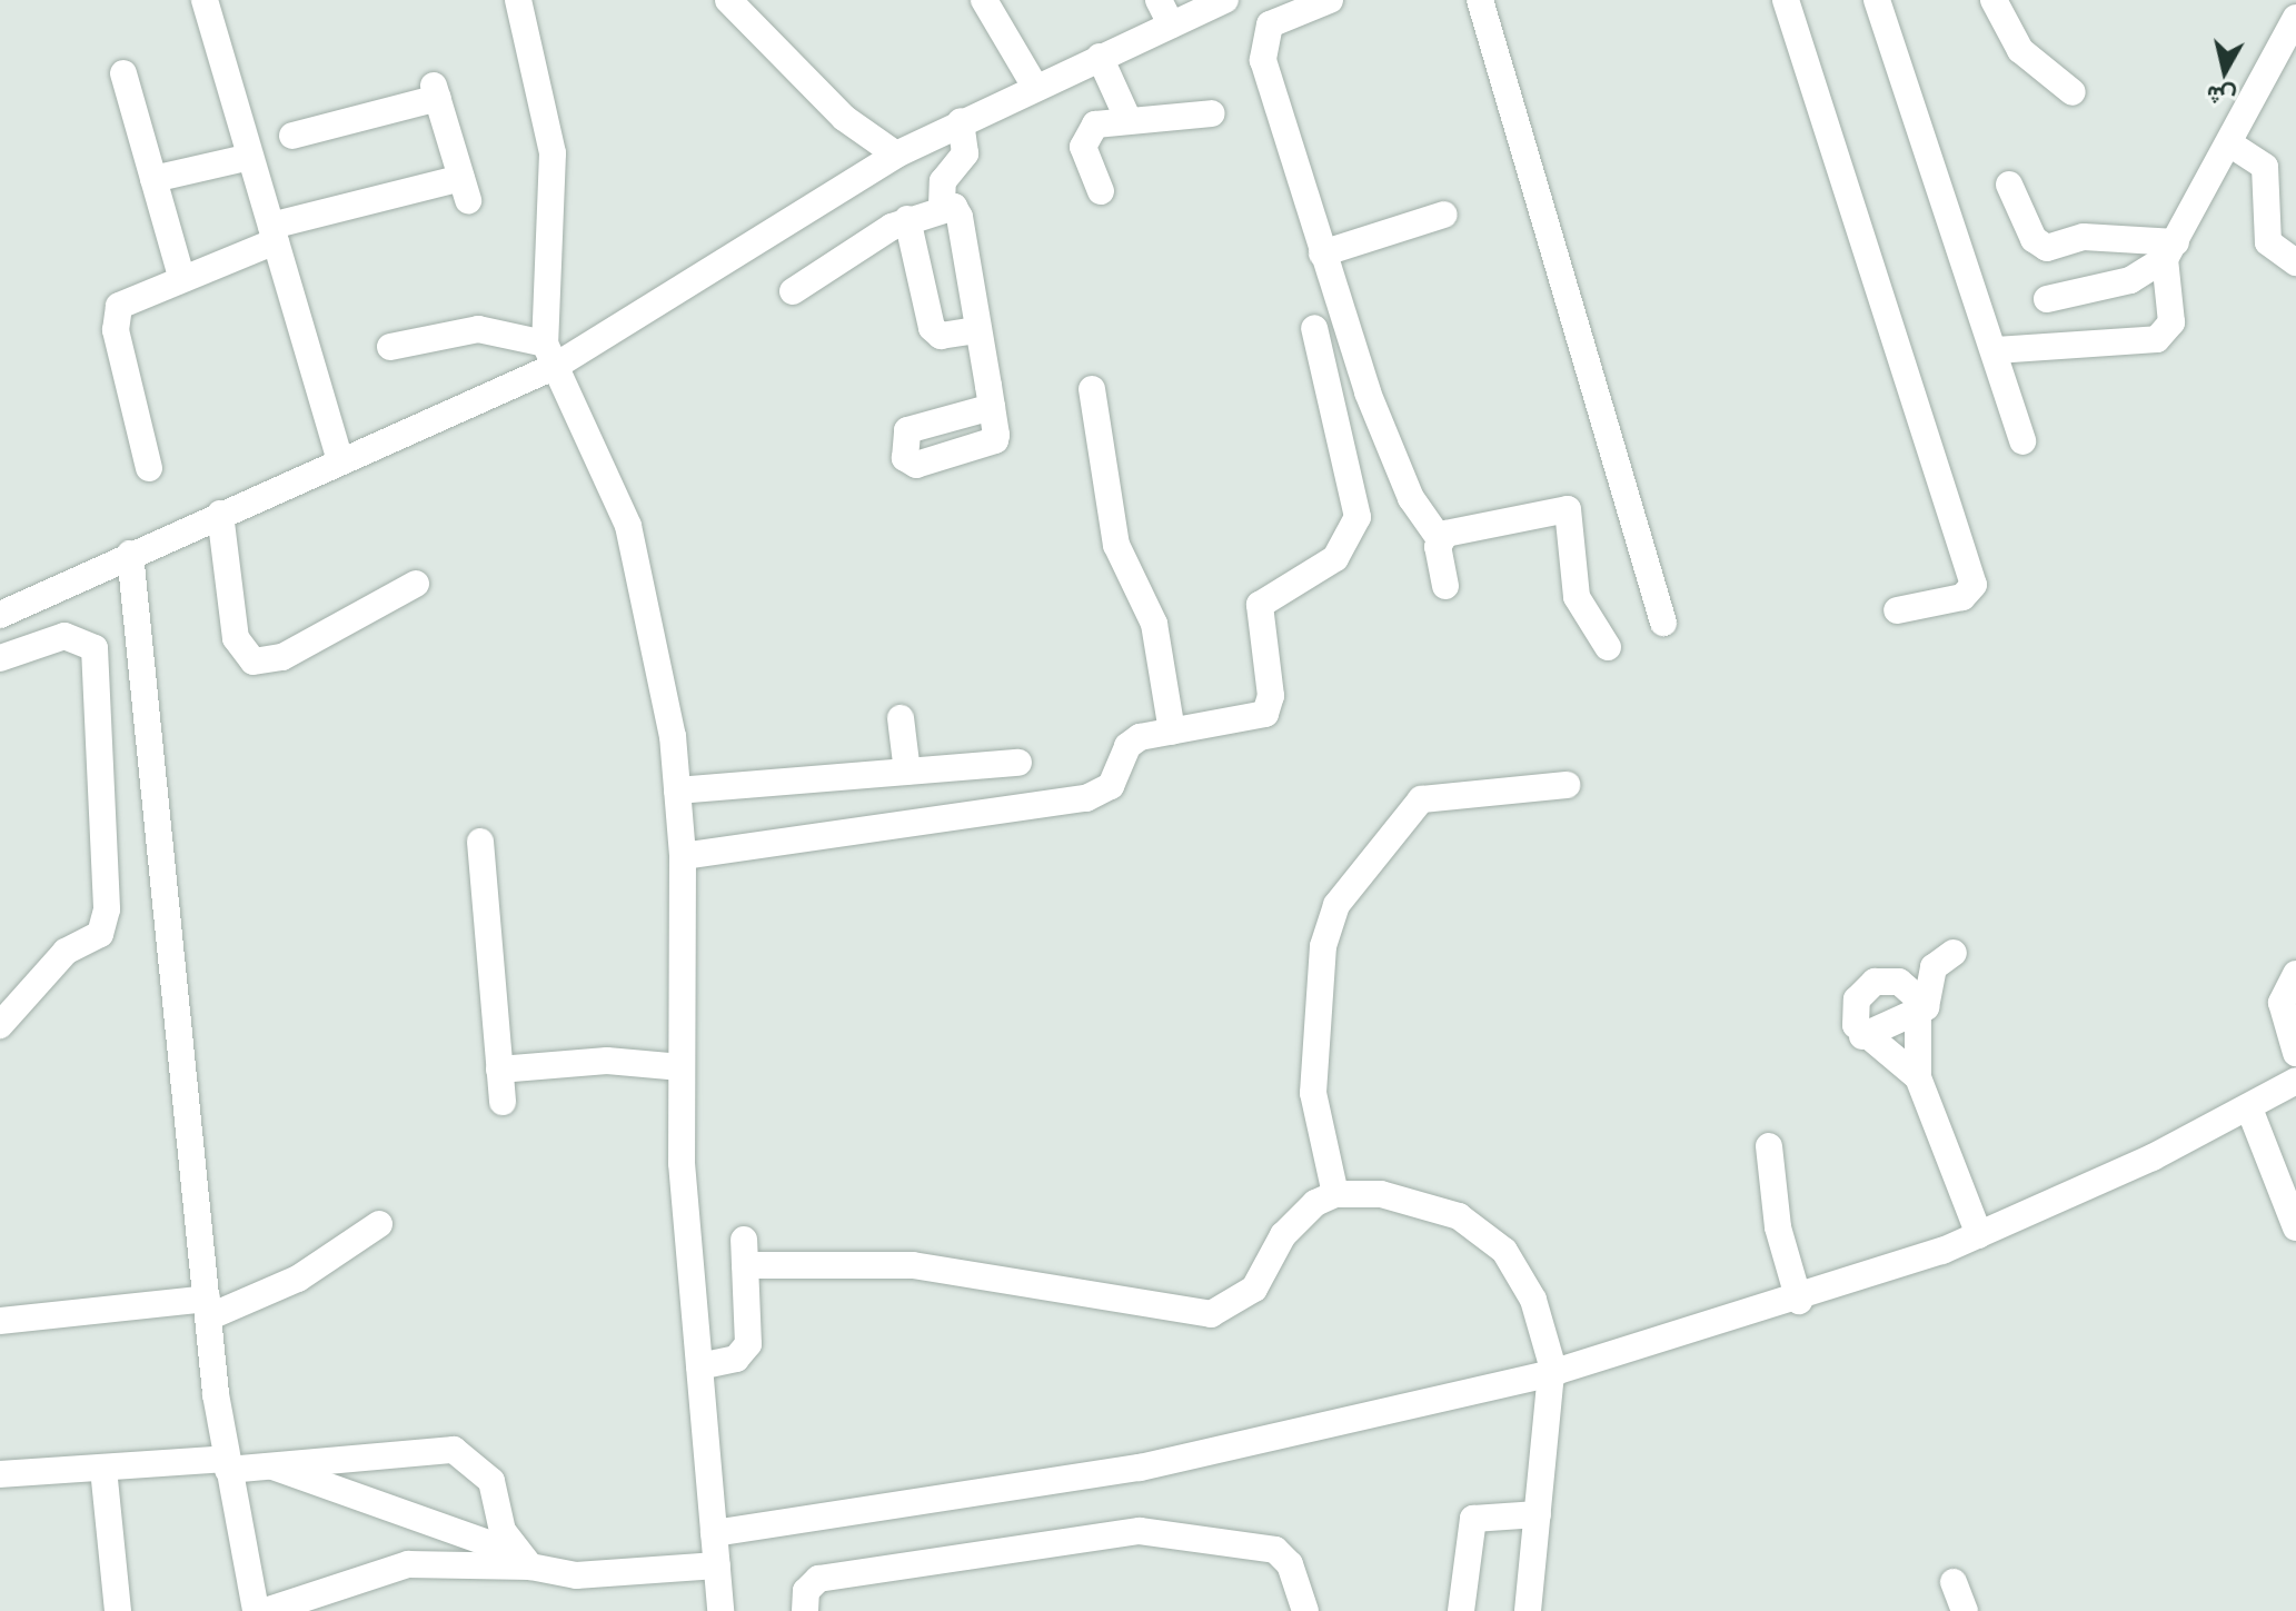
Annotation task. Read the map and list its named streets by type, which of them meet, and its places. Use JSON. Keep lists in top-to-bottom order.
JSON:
{
  "north": "bottom"
}
